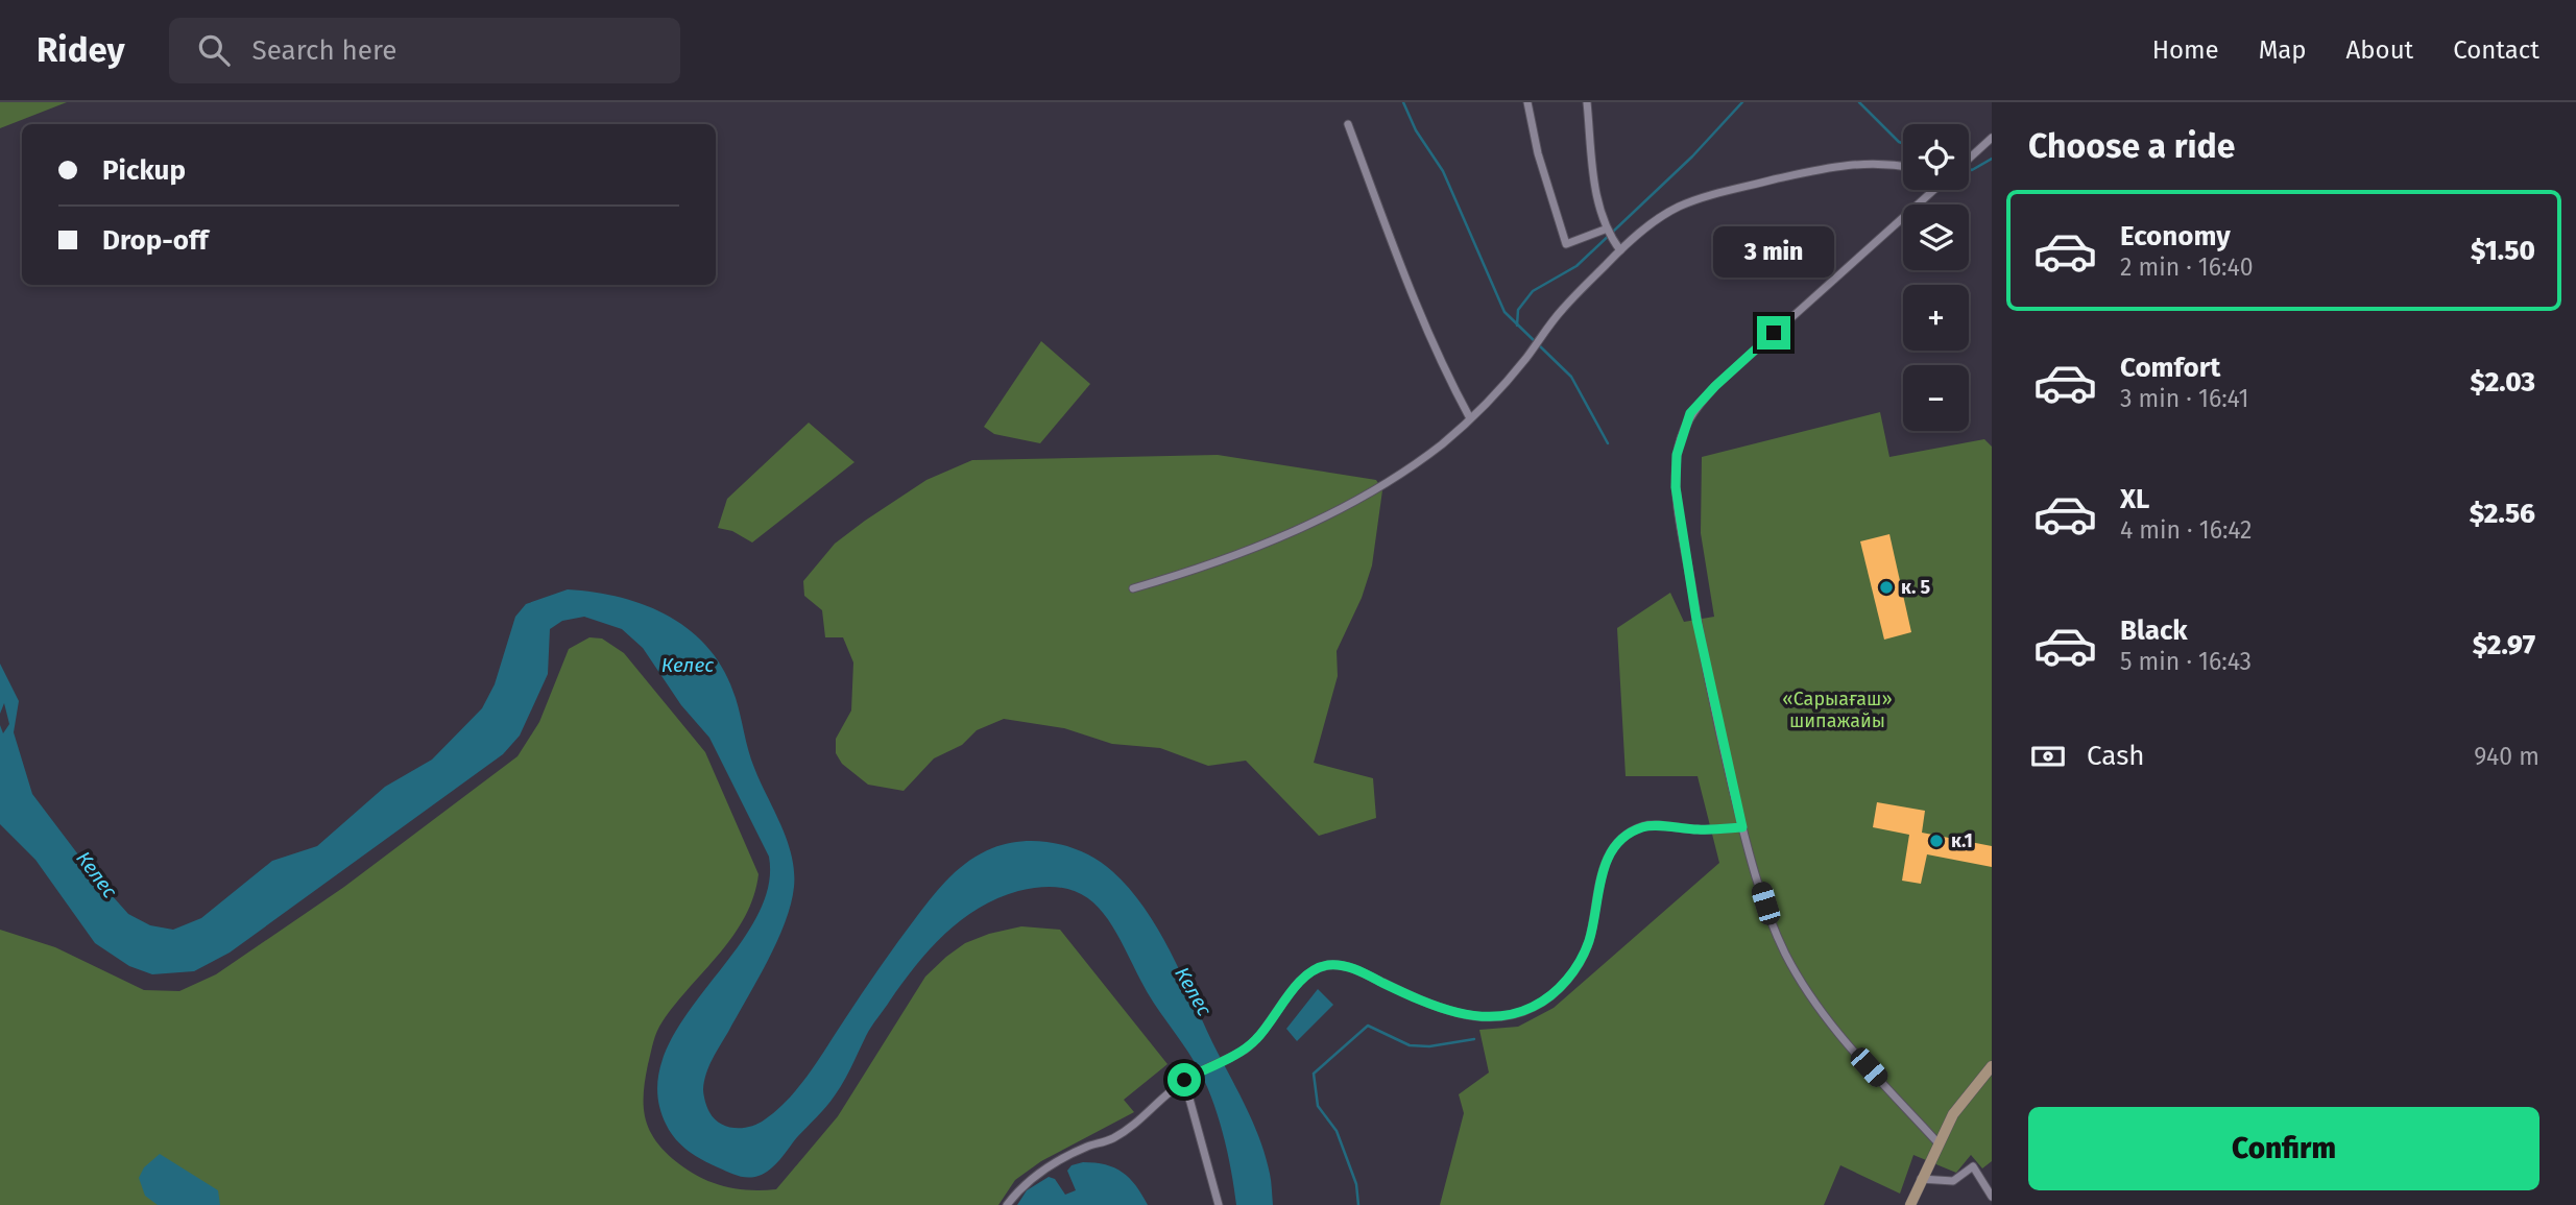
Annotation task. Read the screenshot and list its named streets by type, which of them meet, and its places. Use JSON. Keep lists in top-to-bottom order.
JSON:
{
  "water": ["Келес"],
  "parks": ["«Сарыағаш» шипажайы"],
  "places": ["к. 5", "к.1"],
  "page": {
    "header": "Ridey",
    "search": "Search here",
    "nav": [
      "Home",
      "Map",
      "About",
      "Contact"
    ],
    "heading": "Choose a ride",
    "map_buttons": ["+", "−"],
    "banner": ["Pickup", "Drop-off"],
    "list": [
      {
        "name": "Economy",
        "note": "2 min · 16:40",
        "value": "$1.50"
      },
      {
        "name": "Comfort",
        "note": "3 min · 16:41",
        "value": "$2.03"
      },
      {
        "name": "XL",
        "note": "4 min · 16:42",
        "value": "$2.56"
      },
      {
        "name": "Black",
        "note": "5 min · 16:43",
        "value": "$2.97"
      }
    ],
    "bubble": "3 min",
    "pay": ["Cash", "940 m"],
    "buttons": "Confirm"
  }
}
